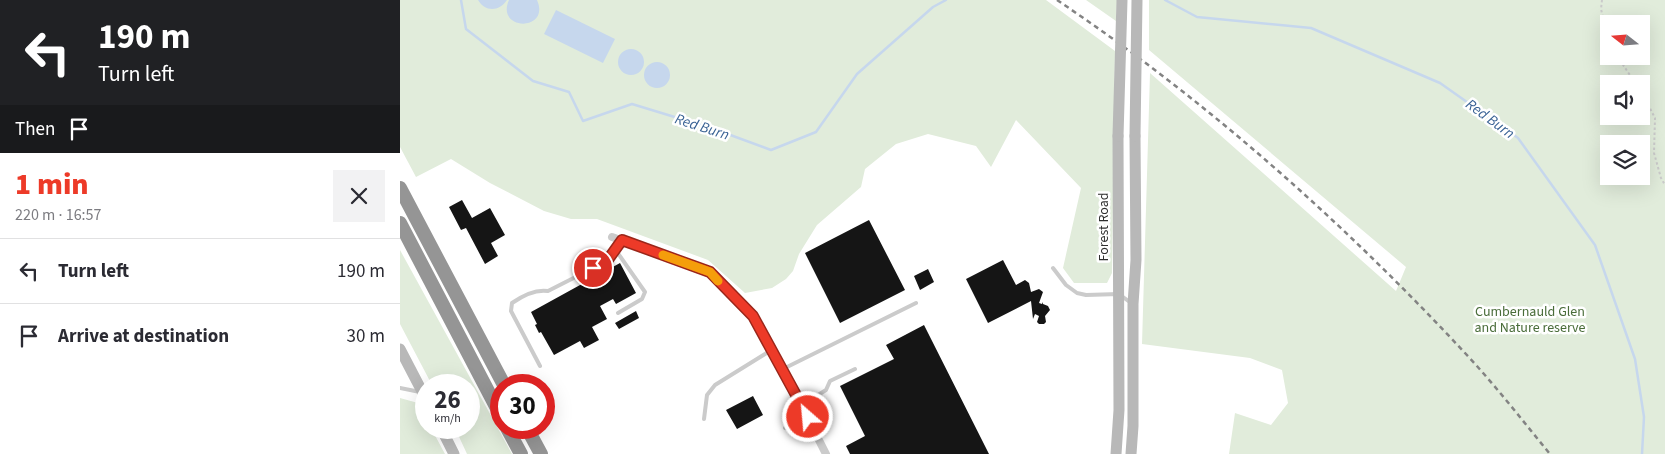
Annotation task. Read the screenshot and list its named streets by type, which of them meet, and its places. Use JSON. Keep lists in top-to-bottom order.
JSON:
{
  "streets": {
    "street": ["Forest Road"]
  },
  "water": ["Red Burn"],
  "parks": ["Cumbernauld Glen and Nature reserve"],
  "north": "left",
  "page": {
    "turn": ["190 m", "Turn left"],
    "then": "Then",
    "heading": ["1 min", "220 m · 16:57"],
    "list": [
      {
        "name": "Turn left",
        "value": "190 m"
      },
      {
        "name": "Arrive at destination",
        "value": "30 m"
      }
    ],
    "speed": "26 km/h",
    "limit": "30"
  }
}
